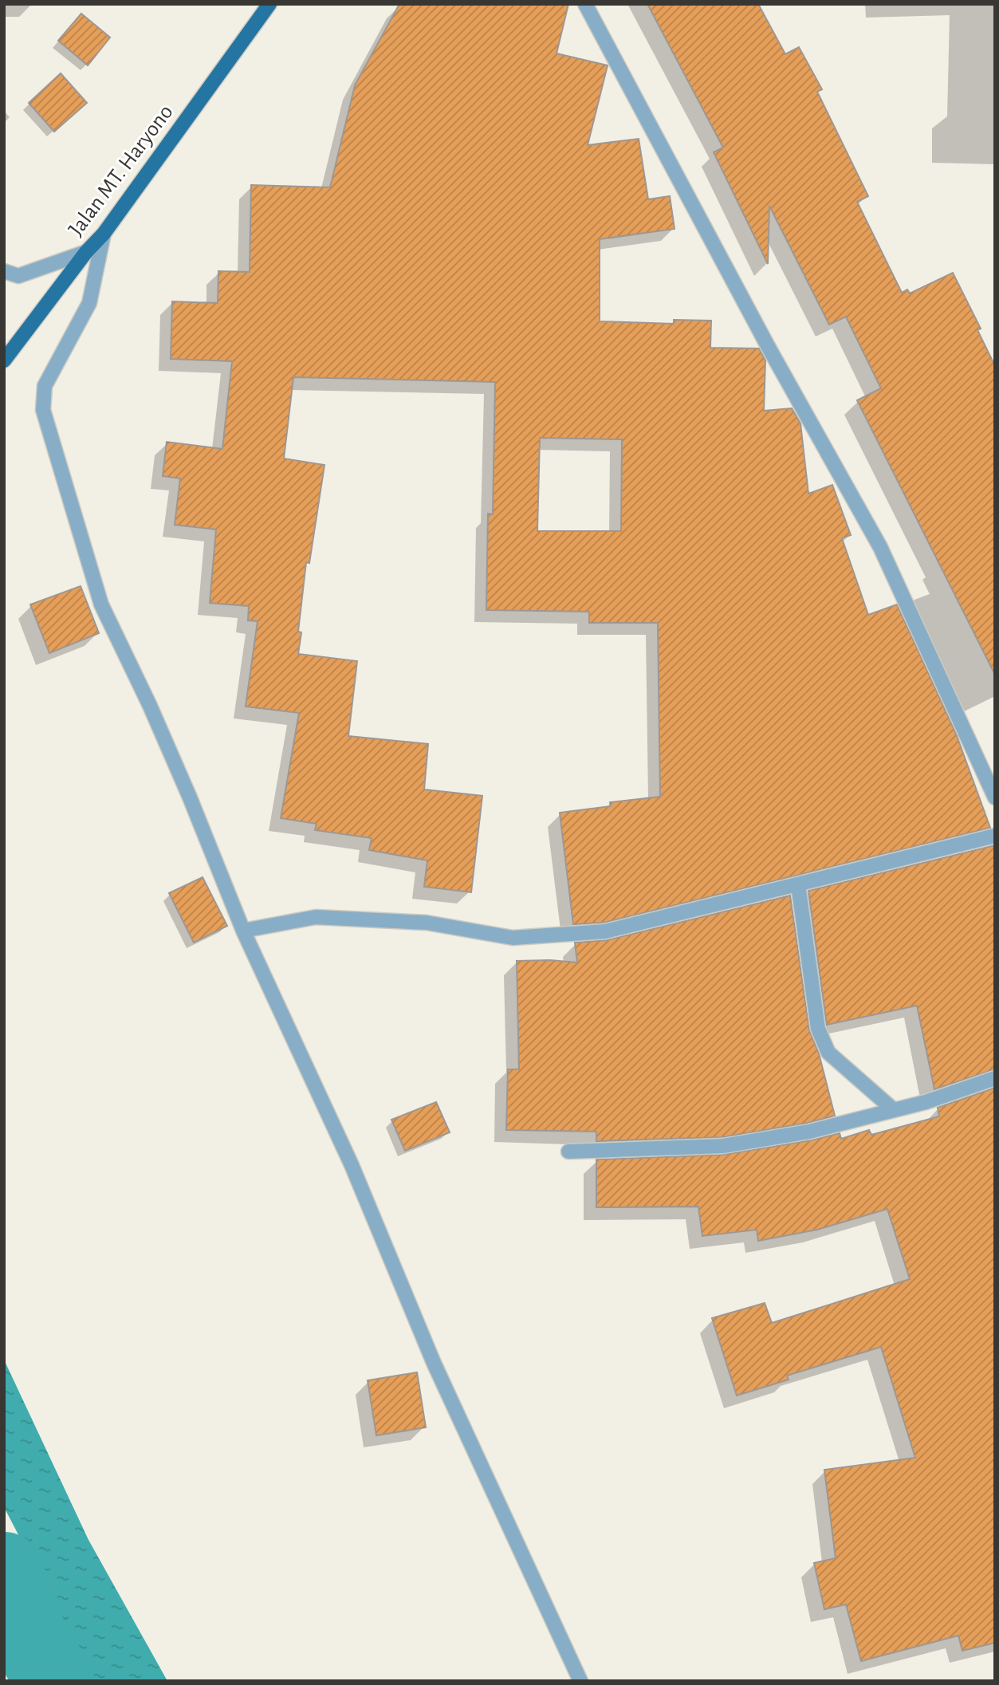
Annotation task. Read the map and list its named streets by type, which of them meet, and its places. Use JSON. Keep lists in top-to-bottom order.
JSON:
{
  "streets": {
    "main road": ["Jalan MT. Haryono"]
  }
}
